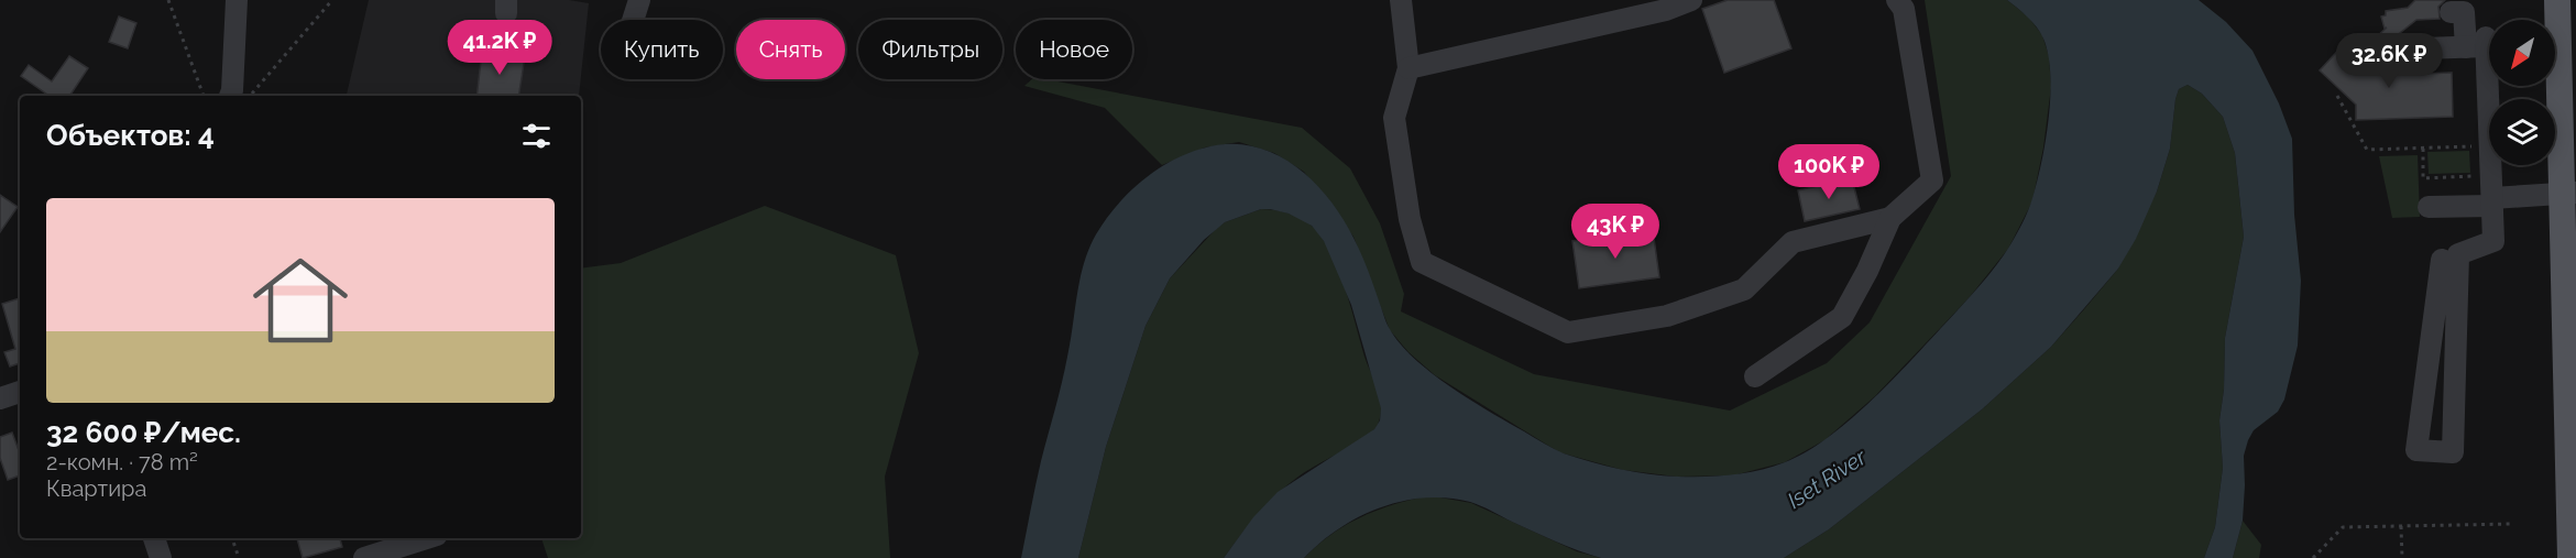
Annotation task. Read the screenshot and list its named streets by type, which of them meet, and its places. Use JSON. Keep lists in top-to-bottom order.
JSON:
{
  "water": ["Iset River"],
  "north": "bottom left",
  "page": {
    "price": [
      "41.2K ₽",
      "32.6K ₽",
      "100K ₽",
      "43K ₽"
    ],
    "chip": [
      "Купить",
      "Снять",
      "Фильтры",
      "Новое"
    ],
    "heading": "Объектов: 4",
    "list": [
      {
        "name": "32 600 ₽/мес.",
        "note": "2-комн. · 78 m² · Квартира"
      }
    ]
  }
}
